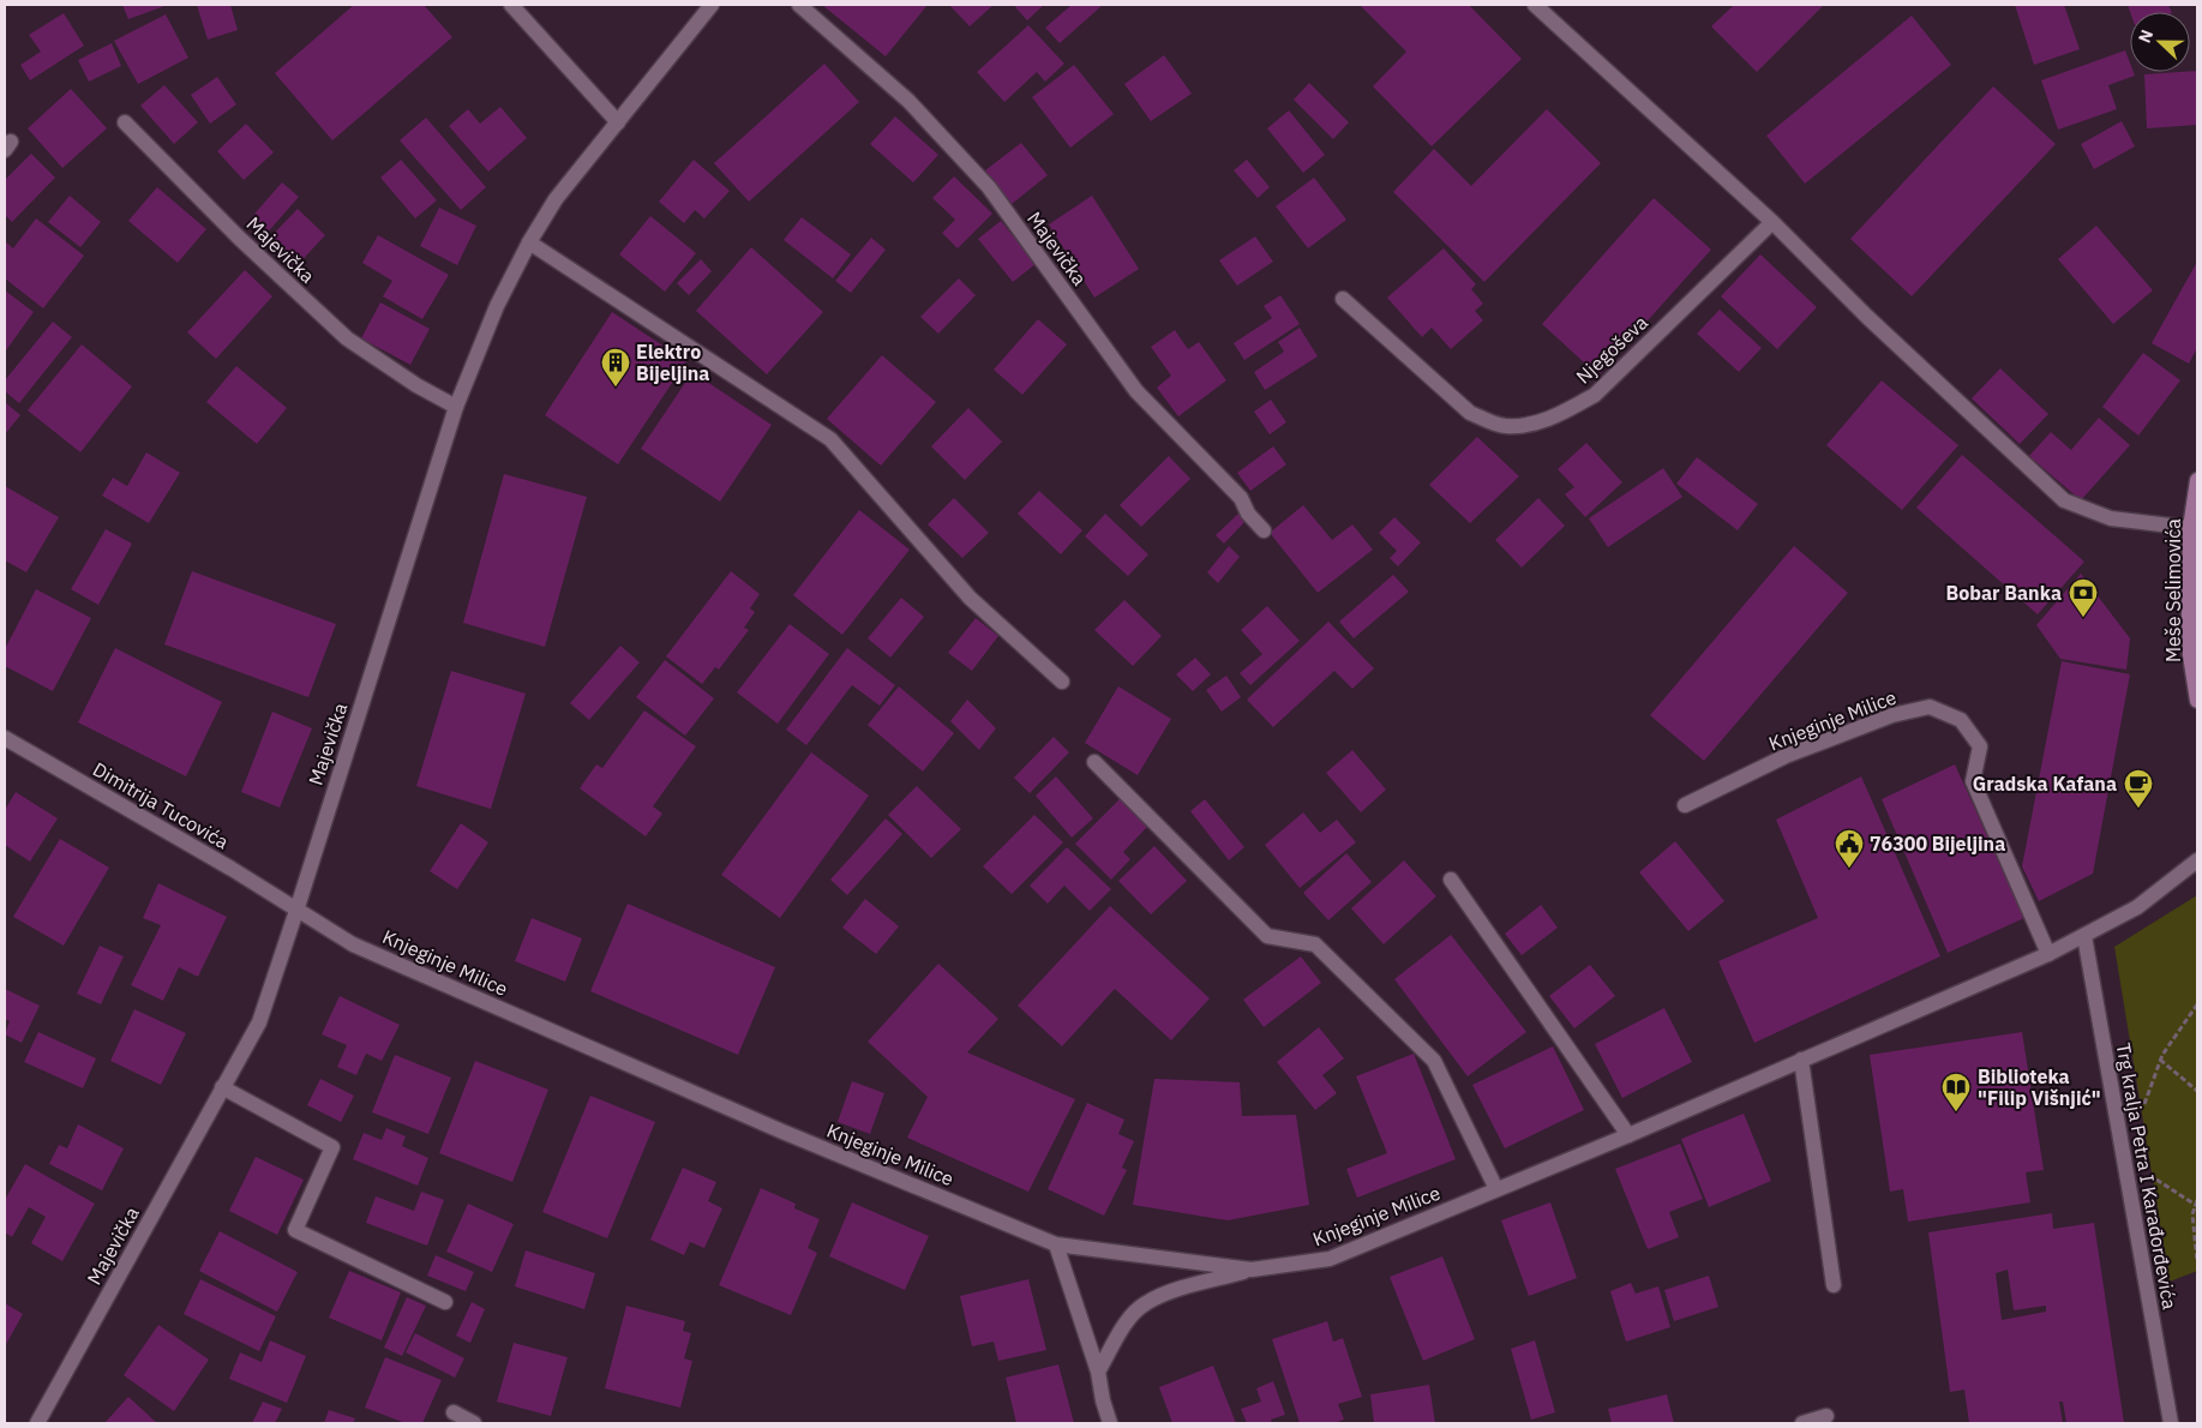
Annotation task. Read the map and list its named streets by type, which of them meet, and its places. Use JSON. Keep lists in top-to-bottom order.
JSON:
{
  "streets": {
    "main road": ["Meše Selimovića"],
    "street": [
      "Majevička",
      "Njegoševa",
      "Knjeginje Milice",
      "Dimitrija Tucovića",
      "Trg kralja Petra I Karađorđevića"
    ]
  },
  "crossings": [
    ["Majevička", "Knjeginje Milice"],
    ["Majevička", "Dimitrija Tucovića"],
    ["Knjeginje Milice", "Dimitrija Tucovića"],
    ["Knjeginje Milice", "Trg kralja Petra I Karađorđevića"]
  ],
  "places": {
    "building": ["Elektro Bijeljina"],
    "bank": ["Bobar Banka"],
    "cafe": ["Gradska Kafana"],
    "public building": ["76300 Bijeljina"],
    "library": ["Biblioteka \"Filip Višnjić\""]
  },
  "north": "left"
}
